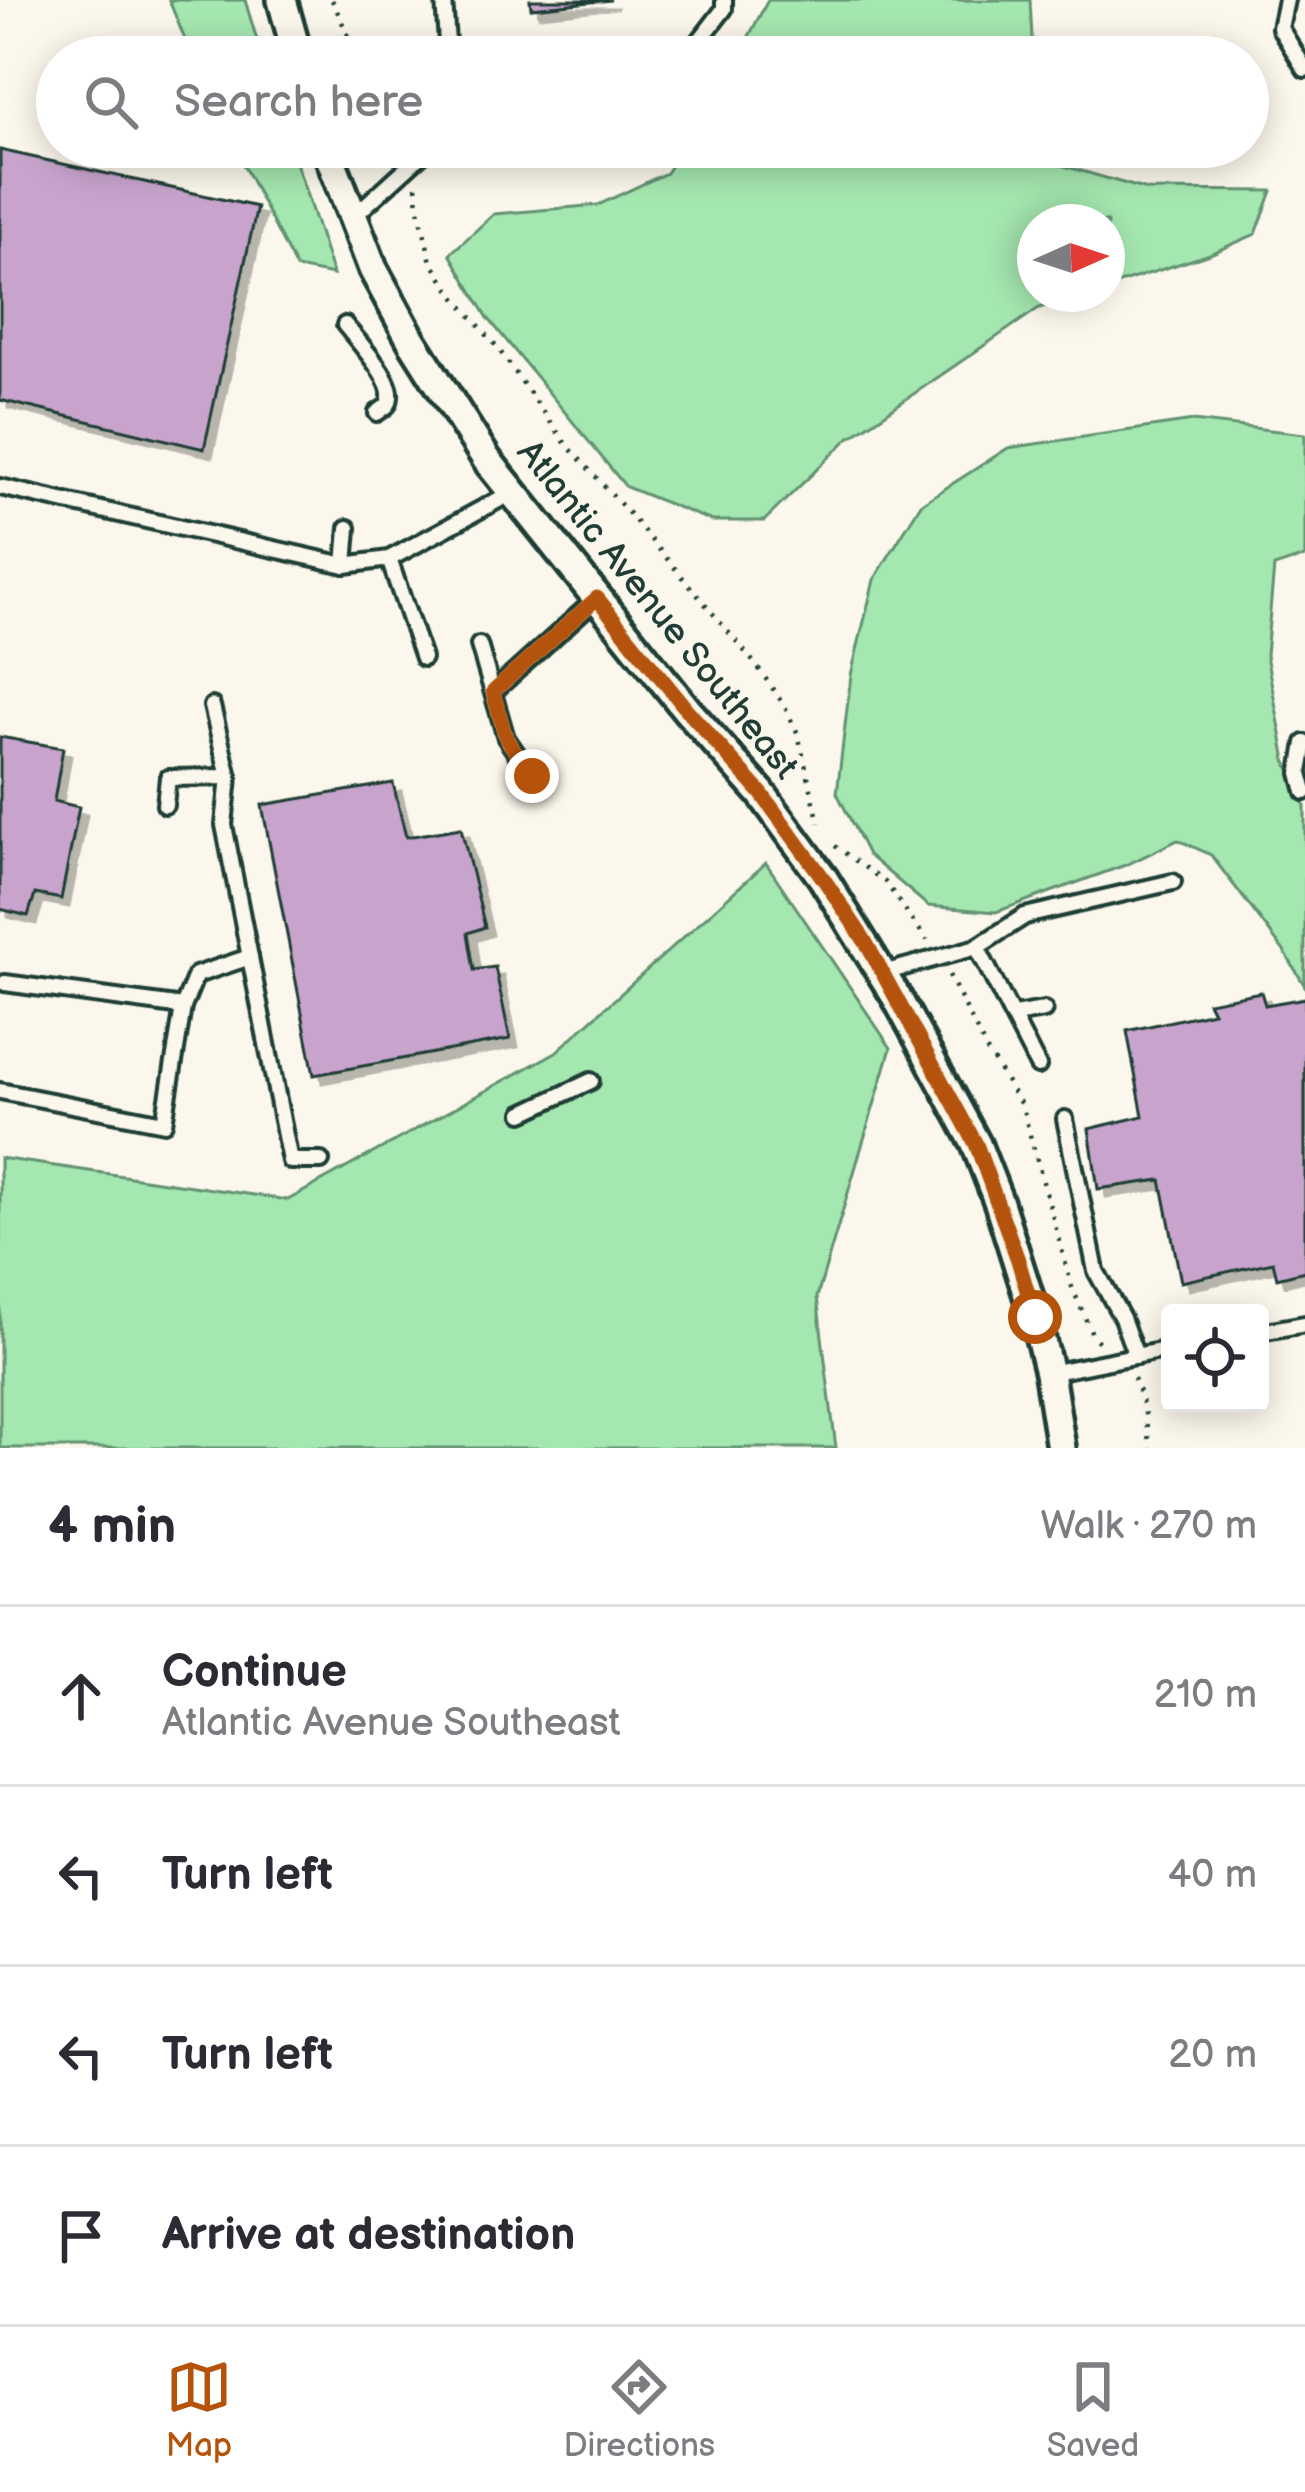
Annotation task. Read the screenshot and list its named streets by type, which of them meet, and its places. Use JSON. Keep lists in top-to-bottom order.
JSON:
{
  "streets": {
    "street": ["Atlantic Avenue Southeast"]
  },
  "north": "right",
  "page": {
    "search": "Search here",
    "heading": ["4 min", "Walk · 270 m"],
    "list": [
      ["Continue", "Atlantic Avenue Southeast", "210 m"],
      ["Turn left", "40 m"],
      ["Turn left", "20 m"],
      "Arrive at destination"
    ],
    "nav": ["Map", "Directions", "Saved"]
  }
}
